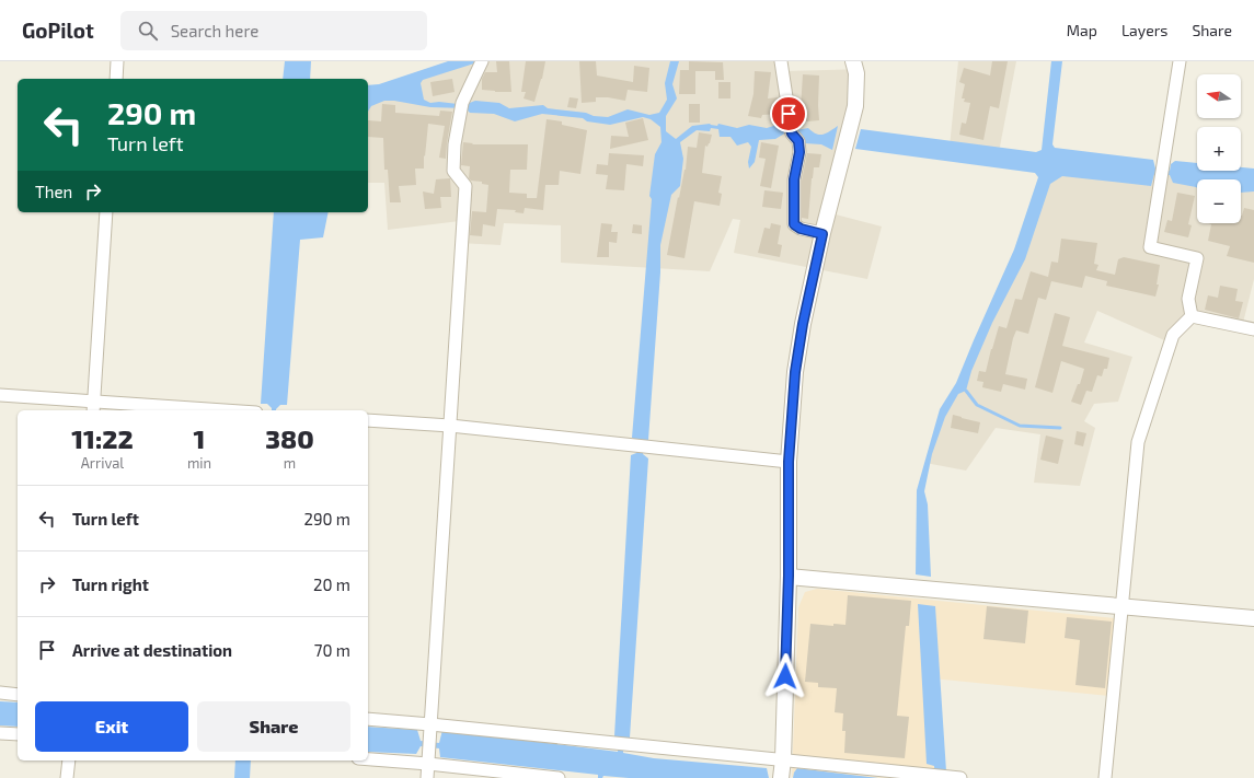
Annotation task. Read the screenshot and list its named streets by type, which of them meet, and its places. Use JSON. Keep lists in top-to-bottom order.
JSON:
{
  "north": "left",
  "page": {
    "header": "GoPilot",
    "search": "Search here",
    "nav": ["Map", "Layers", "Share"],
    "map_buttons": ["+", "−"],
    "turn": ["290 m", "Turn left"],
    "then": "Then",
    "eta": [
      "11:22",
      "Arrival",
      "1",
      "min",
      "380",
      "m"
    ],
    "list": [
      {
        "name": "Turn left",
        "value": "290 m"
      },
      {
        "name": "Turn right",
        "value": "20 m"
      },
      {
        "name": "Arrive at destination",
        "value": "70 m"
      }
    ],
    "buttons": ["Exit", "Share"]
  }
}
